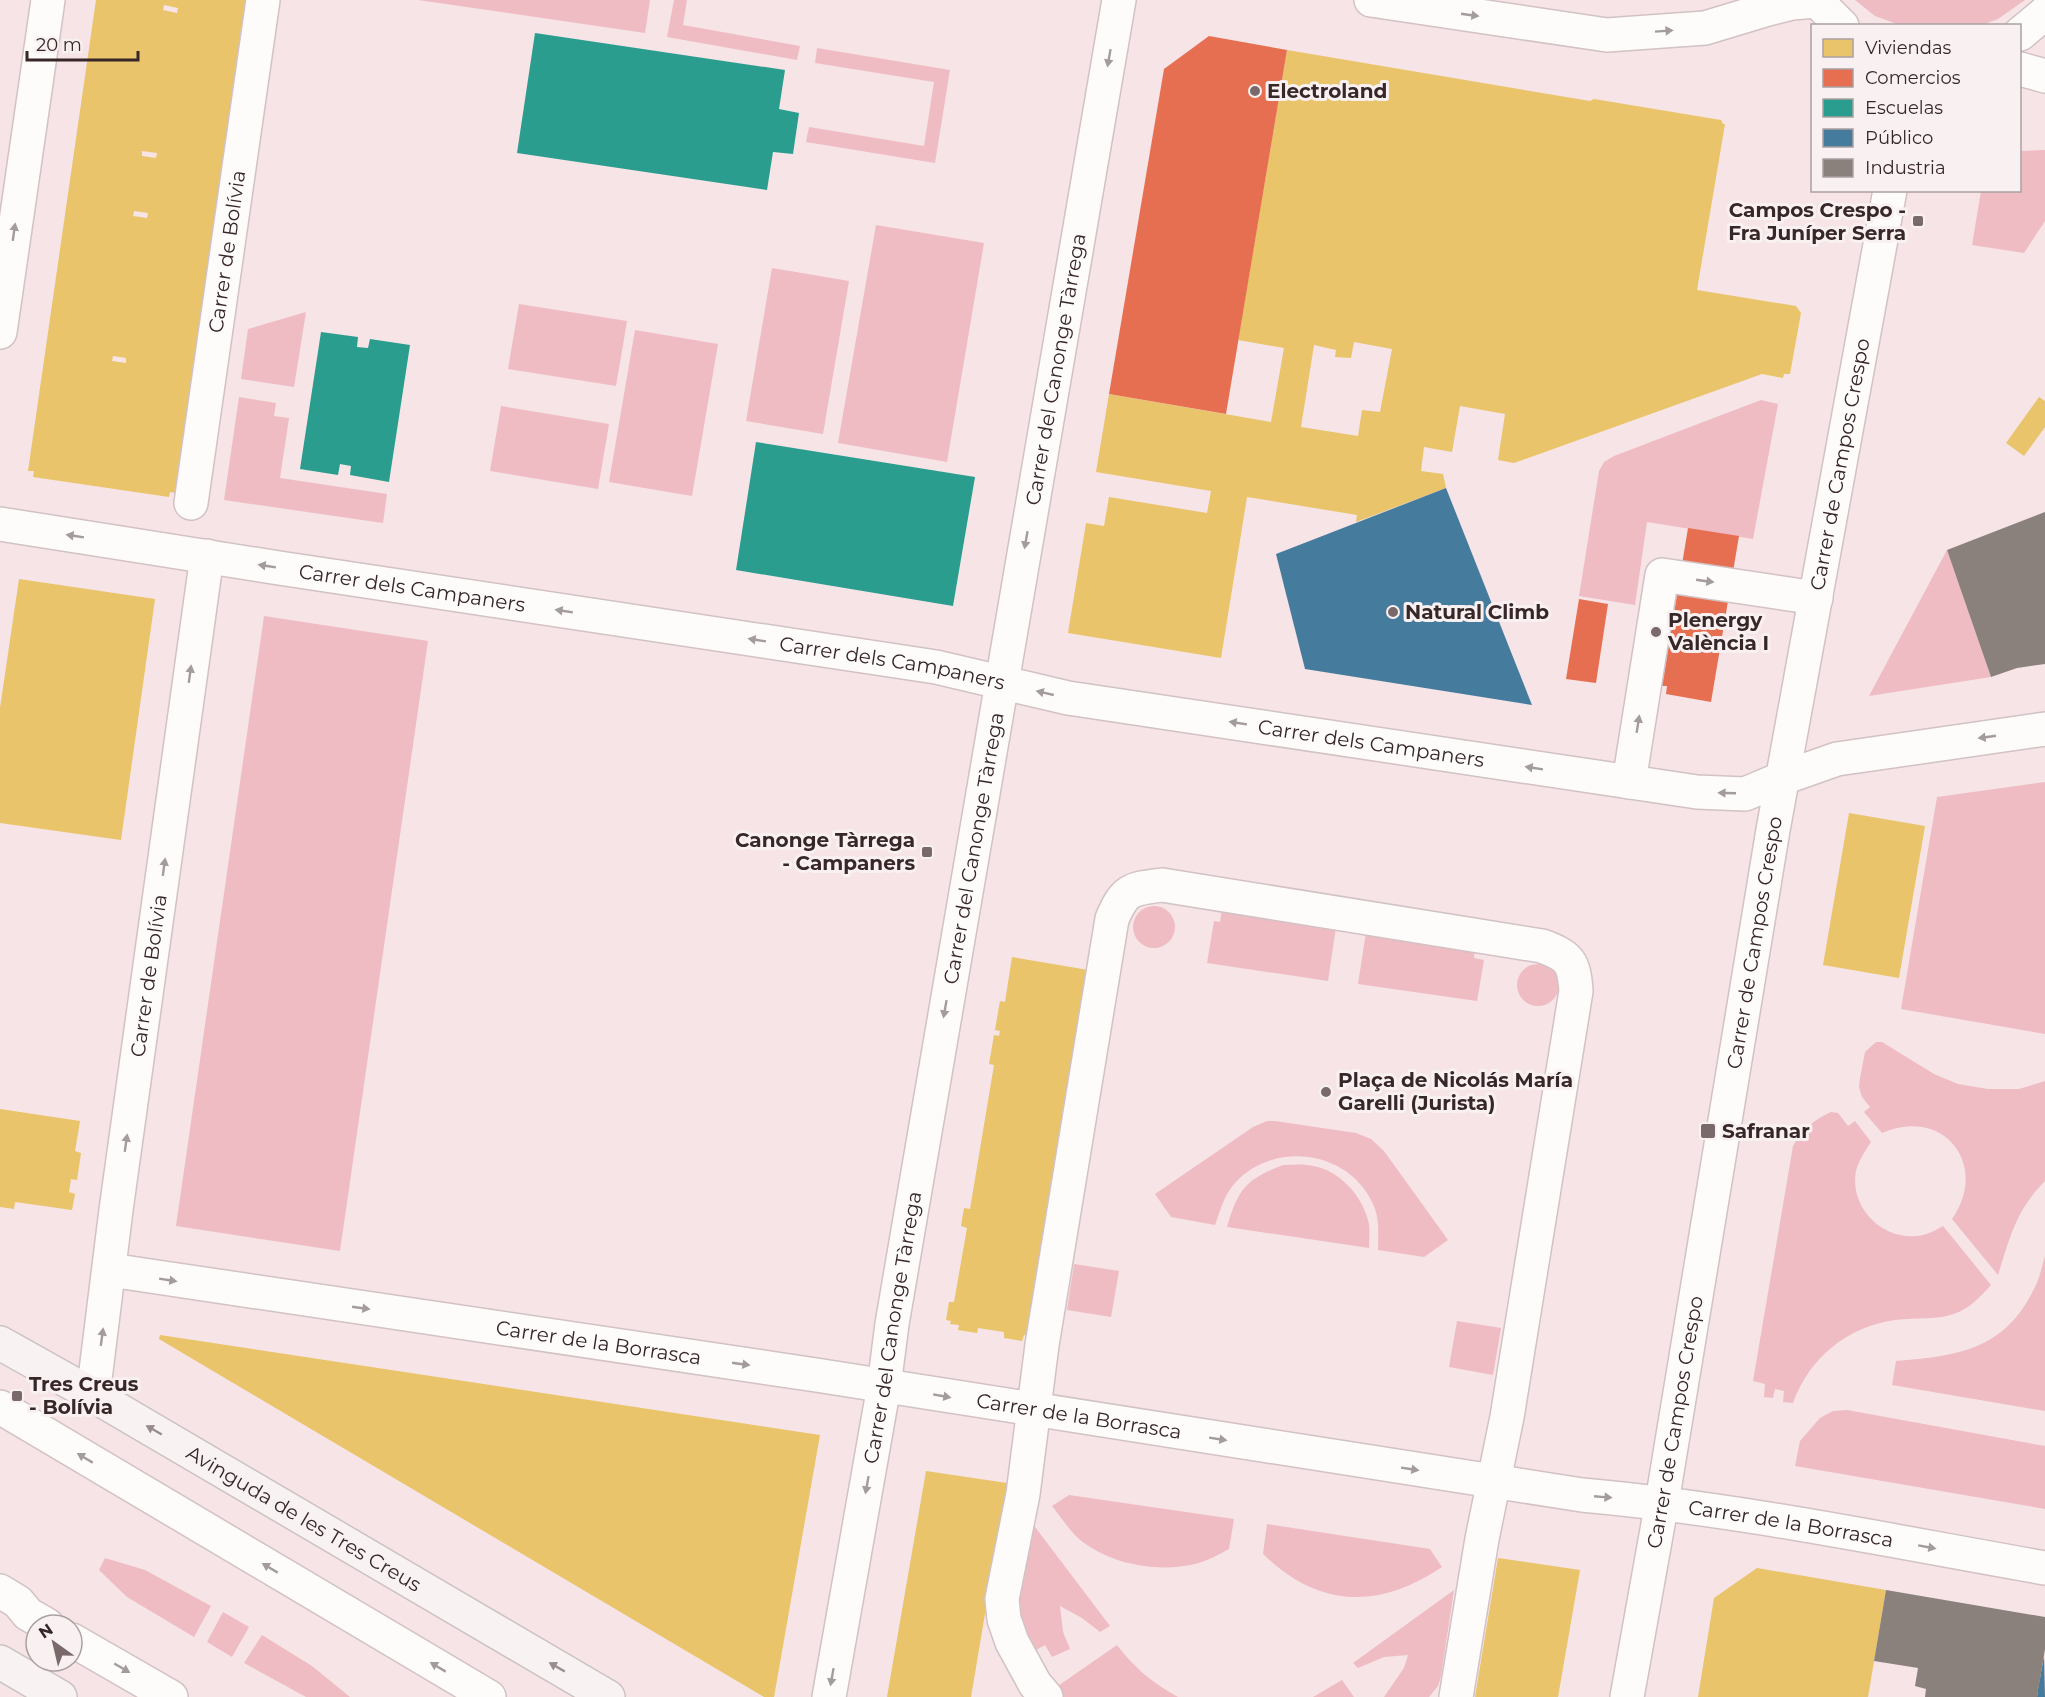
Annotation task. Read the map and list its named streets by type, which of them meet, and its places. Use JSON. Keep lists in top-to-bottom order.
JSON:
{
  "streets": {
    "main road": ["Avinguda de les Tres Creus"],
    "street": [
      "Carrer de Bolívia",
      "Carrer del Canonge Tàrrega",
      "Carrer de Campos Crespo",
      "Carrer dels Campaners",
      "Carrer de la Borrasca"
    ]
  },
  "crossings": [
    ["Carrer de Bolívia", "Carrer dels Campaners"],
    ["Carrer de Bolívia", "Carrer de la Borrasca"],
    ["Carrer de Bolívia", "Avinguda de les Tres Creus"],
    ["Carrer del Canonge Tàrrega", "Carrer dels Campaners"],
    ["Carrer del Canonge Tàrrega", "Carrer de la Borrasca"],
    ["Carrer de Campos Crespo", "Carrer dels Campaners"],
    ["Carrer de Campos Crespo", "Carrer de la Borrasca"]
  ],
  "one_way": [
    "Carrer de Bolívia",
    "Carrer del Canonge Tàrrega",
    "Carrer dels Campaners",
    "Carrer de la Borrasca",
    "Avinguda de les Tres Creus"
  ],
  "places": {
    "other": [
      "Electroland",
      "Natural Climb",
      "Plenergy València I",
      "Plaça de Nicolás María Garelli (Jurista)"
    ],
    "transit": [
      "Campos Crespo - Fra Juníper Serra",
      "Canonge Tàrrega - Campaners",
      "Safranar",
      "Tres Creus - Bolívia"
    ]
  },
  "legend": [
    "Viviendas",
    "Comercios",
    "Escuelas",
    "Público",
    "Industria"
  ],
  "scale_bar": "20 m",
  "north": "top left"
}
